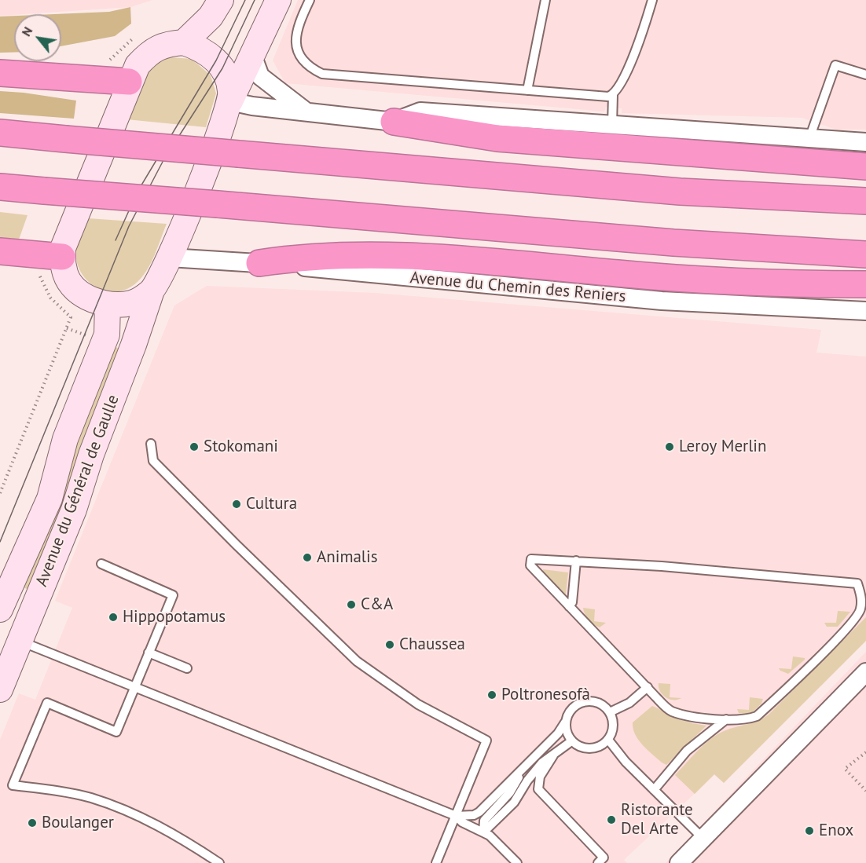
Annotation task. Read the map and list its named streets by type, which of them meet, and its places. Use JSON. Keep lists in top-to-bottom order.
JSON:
{
  "streets": {
    "main road": ["Avenue du Général de Gaulle"],
    "street": ["Avenue du Chemin des Reniers"]
  },
  "crossings": [
    ["Avenue du Chemin des Reniers", "Avenue du Général de Gaulle"]
  ],
  "places": [
    "Stokomani",
    "Leroy Merlin",
    "Cultura",
    "Animalis",
    "C&A",
    "Hippopotamus",
    "Chaussea",
    "Poltronesofà",
    "Ristorante Del Arte",
    "Boulanger",
    "Enox"
  ],
  "north": "top left"
}
